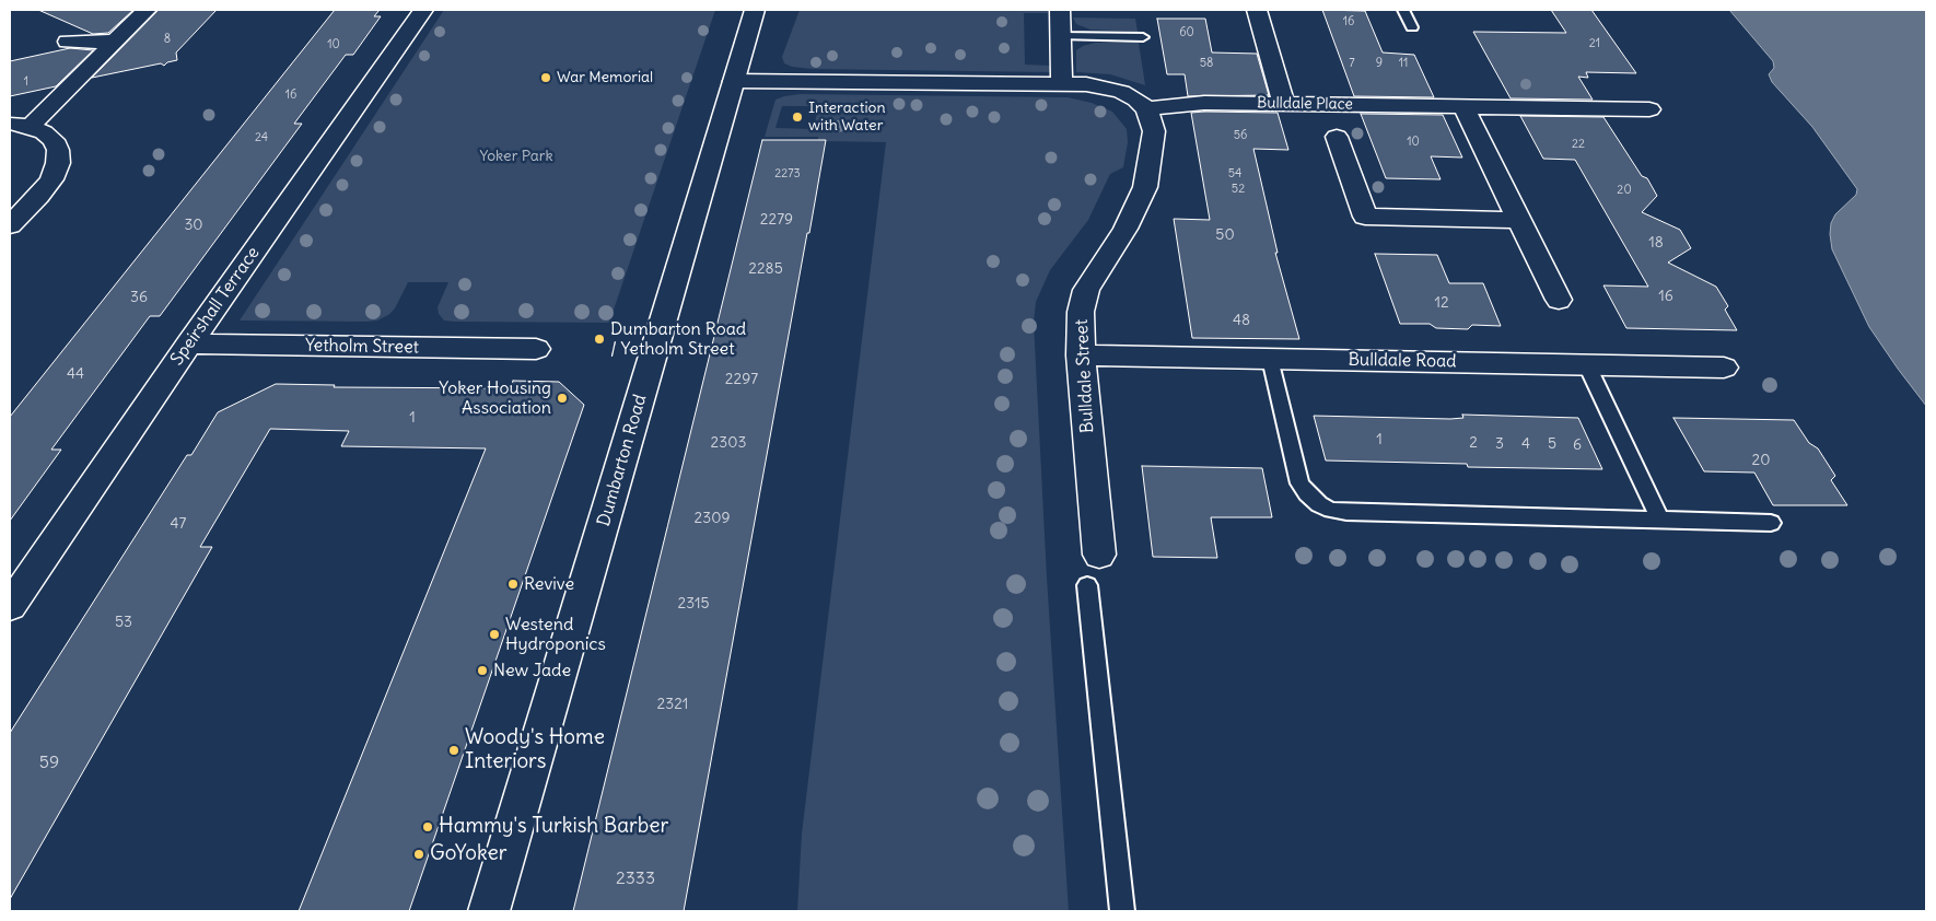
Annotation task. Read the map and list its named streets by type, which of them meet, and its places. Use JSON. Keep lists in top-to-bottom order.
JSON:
{
  "streets": {
    "street": [
      "Bulldale Place",
      "Speirshall Terrace",
      "Yetholm Street",
      "Bulldale Road",
      "Bulldale Street",
      "Dumbarton Road"
    ]
  },
  "crossings": [
    ["Bulldale Place", "Bulldale Street"],
    ["Speirshall Terrace", "Yetholm Street"],
    ["Bulldale Road", "Bulldale Street"]
  ],
  "parks": ["Yoker Park"],
  "places": [
    "War Memorial",
    "Interaction with Water",
    "Dumbarton Road / Yetholm Street",
    "Yoker Housing Association",
    "Revive",
    "Westend Hydroponics",
    "New Jade",
    "Woody's Home Interiors",
    "Hammy's Turkish Barber",
    "GoYoker"
  ],
  "house_numbers": [
    "16",
    "60",
    "8",
    "21",
    "10",
    "58",
    "7",
    "9",
    "11",
    "1",
    "16",
    "56",
    "24",
    "10",
    "22",
    "2273",
    "54",
    "52",
    "20",
    "2279",
    "30",
    "50",
    "18",
    "2285",
    "16",
    "36",
    "12",
    "48",
    "44",
    "2297",
    "1",
    "1",
    "2303",
    "2",
    "3",
    "4",
    "5",
    "6",
    "20",
    "2309",
    "47",
    "2315",
    "53",
    "2321",
    "59",
    "2333"
  ]
}
